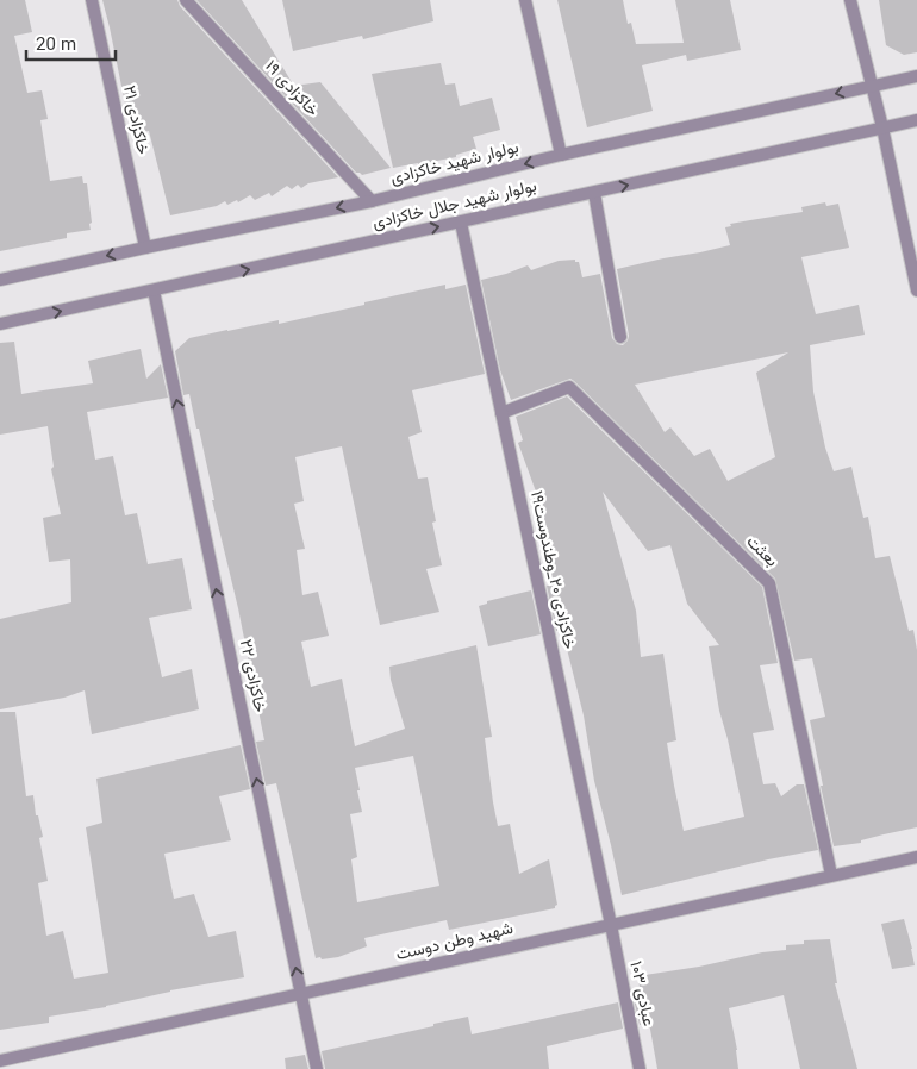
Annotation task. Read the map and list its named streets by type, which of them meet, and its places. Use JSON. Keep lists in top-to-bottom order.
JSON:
{
  "streets": {
    "street": [
      "خاکزادی ۱۹",
      "خاکزادی ۲۱",
      "بولوار شهید خاکزادی",
      "بولوار شهید جلال خاکزادی",
      "بعثت",
      "خاکزادی ۲۰_وطندوست۱۹",
      "خاکزادی ۲۲",
      "شهید وطن دوست",
      "عبادی ۱۰۳"
    ]
  },
  "crossings": [
    ["خاکزادی ۱۹", "بولوار شهید خاکزادی"],
    ["خاکزادی ۲۱", "بولوار شهید خاکزادی"],
    ["بولوار شهید جلال خاکزادی", "خاکزادی ۲۰_وطندوست۱۹"],
    ["بولوار شهید جلال خاکزادی", "خاکزادی ۲۲"],
    ["بعثت", "خاکزادی ۲۰_وطندوست۱۹"],
    ["بعثت", "شهید وطن دوست"],
    ["خاکزادی ۲۰_وطندوست۱۹", "شهید وطن دوست"],
    ["خاکزادی ۲۰_وطندوست۱۹", "عبادی ۱۰۳"],
    ["خاکزادی ۲۲", "شهید وطن دوست"],
    ["شهید وطن دوست", "عبادی ۱۰۳"]
  ],
  "one_way": ["بولوار شهید خاکزادی", "بولوار شهید جلال خاکزادی", "خاکزادی ۲۲"],
  "scale_bar": "20 m"
}
